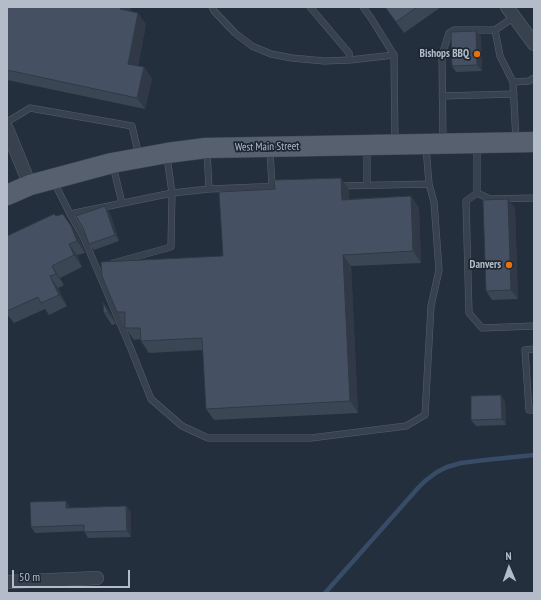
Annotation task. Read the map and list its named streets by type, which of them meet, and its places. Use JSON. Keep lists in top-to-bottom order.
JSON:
{
  "streets": {
    "main road": ["West Main Street"]
  },
  "places": ["Bishops BBQ", "Danvers"],
  "scale_bar": "50 m",
  "north": "top"
}
